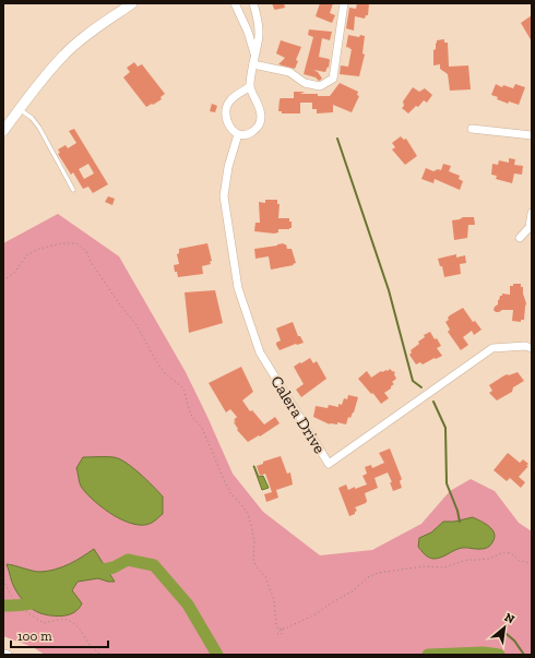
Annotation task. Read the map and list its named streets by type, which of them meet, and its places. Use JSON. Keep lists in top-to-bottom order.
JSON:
{
  "streets": {
    "street": ["Calera Drive"]
  },
  "scale_bar": "100 m",
  "north": "top right"
}
